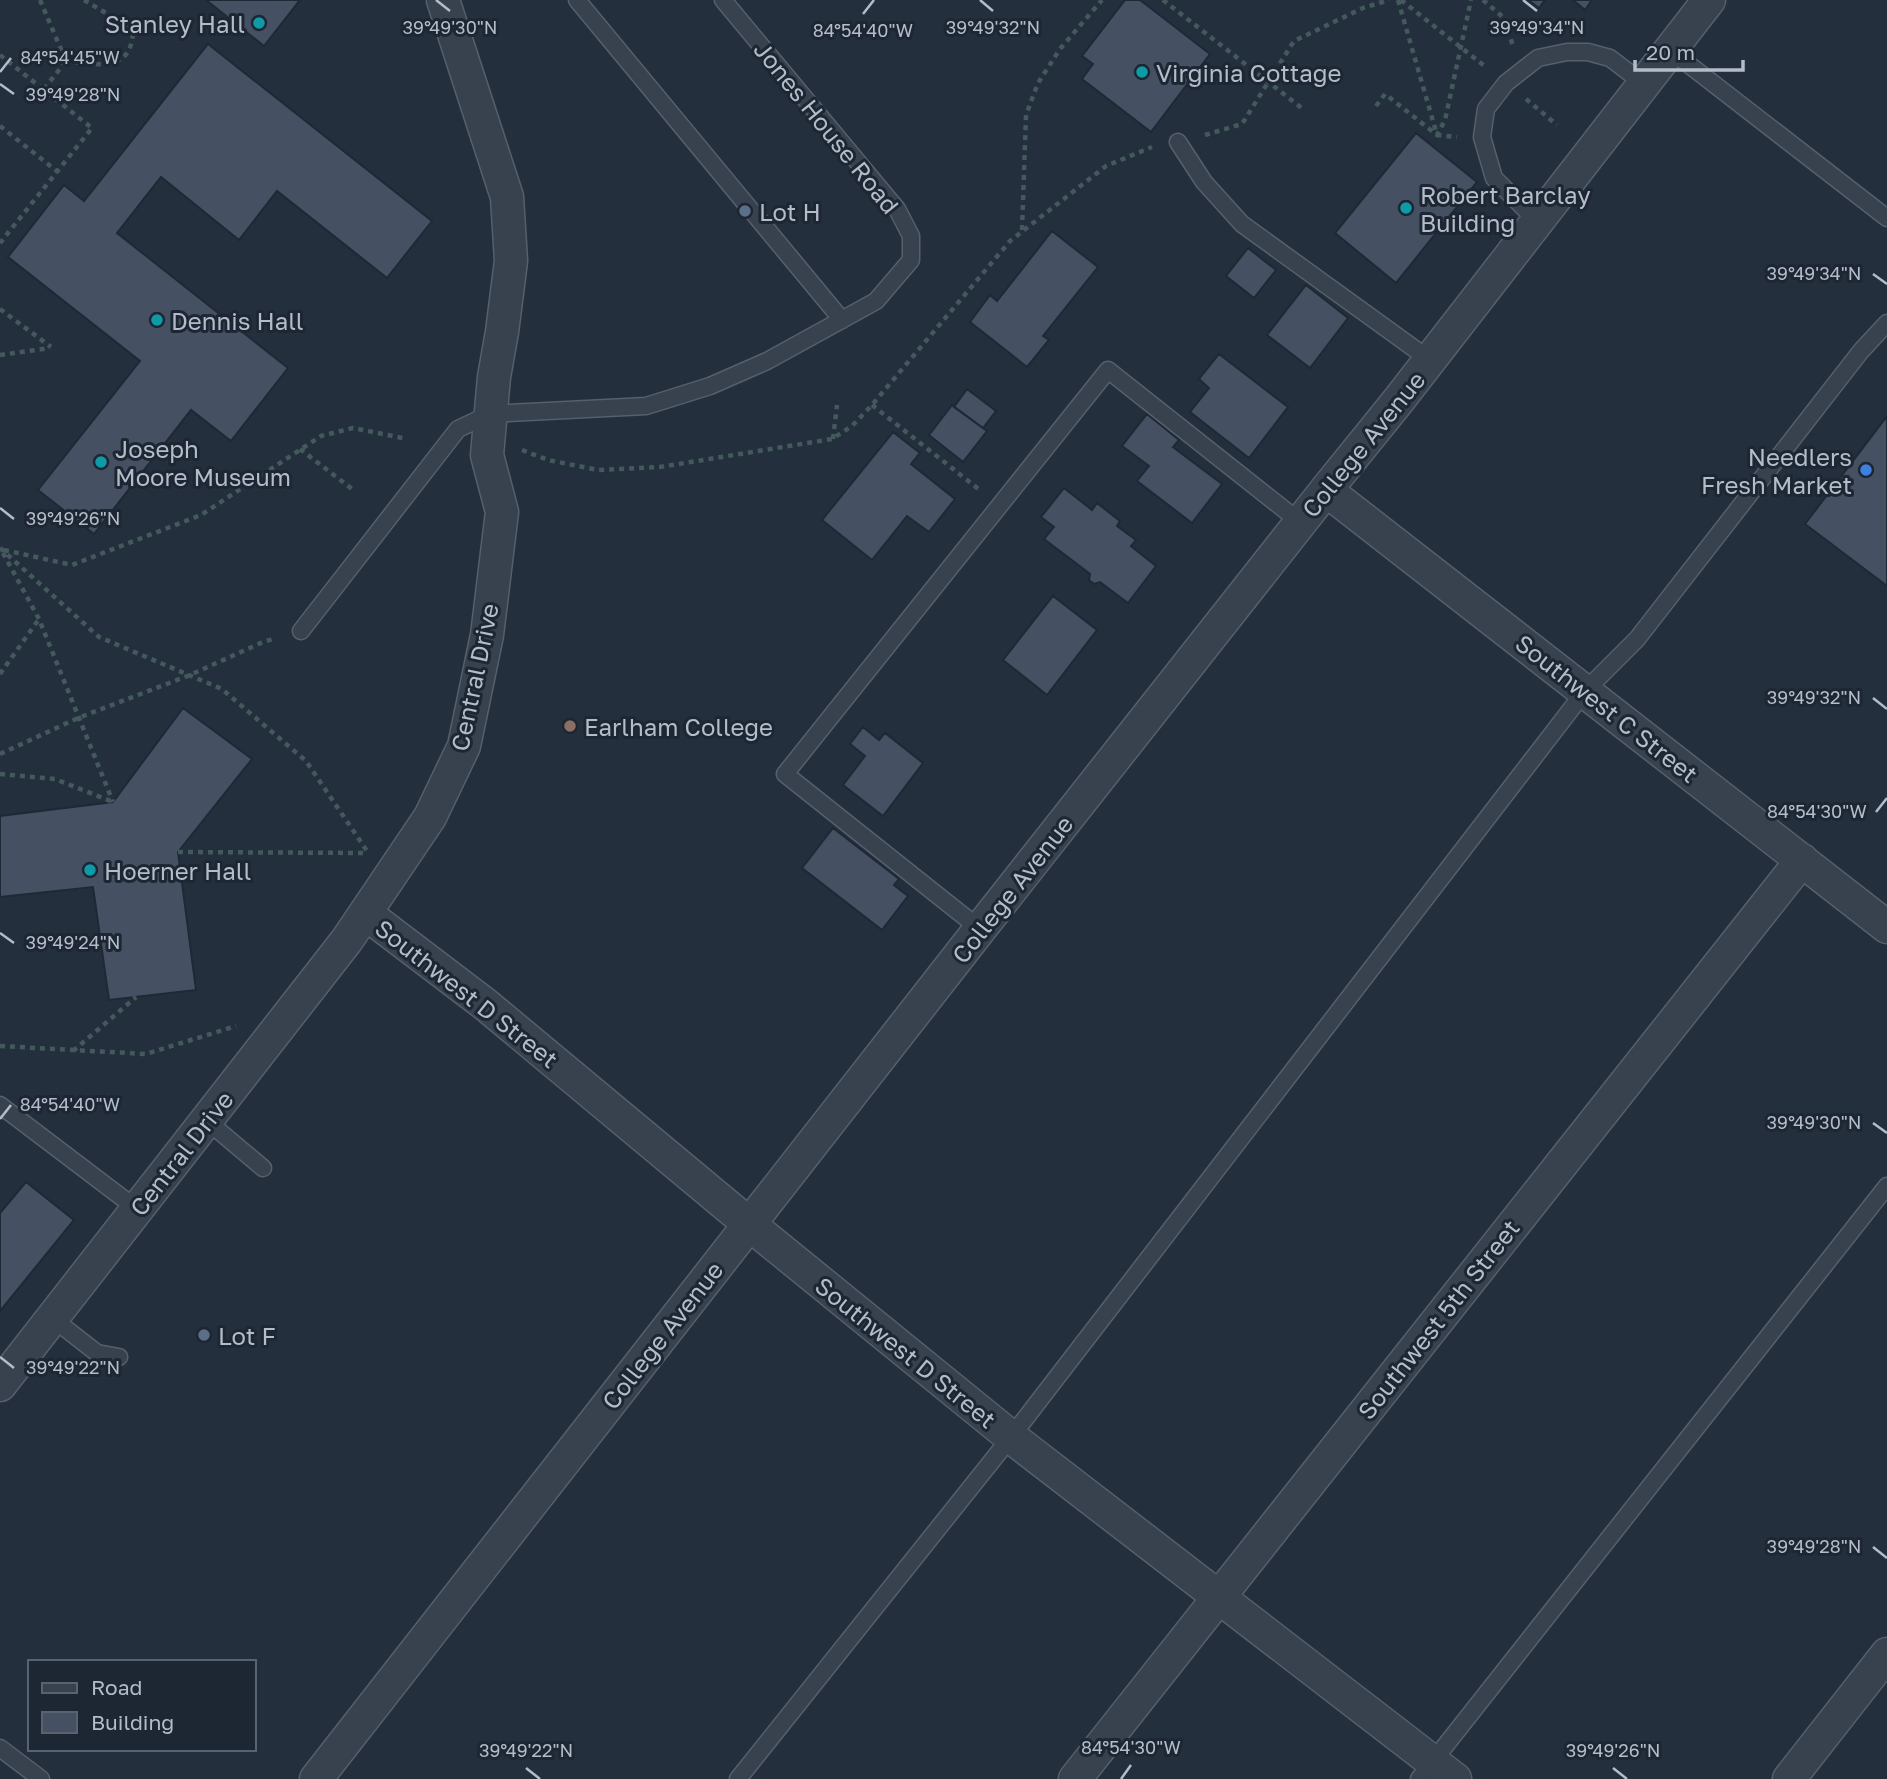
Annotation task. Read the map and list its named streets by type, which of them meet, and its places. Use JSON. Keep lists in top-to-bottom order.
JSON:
{
  "streets": {
    "street": [
      "College Avenue",
      "Central Drive",
      "Southwest C Street",
      "Southwest D Street",
      "Southwest 5th Street"
    ],
    "lane": ["Jones House Road"]
  },
  "crossings": [
    ["Jones House Road", "Central Drive"],
    ["College Avenue", "Southwest C Street"],
    ["College Avenue", "Southwest D Street"],
    ["Central Drive", "Southwest D Street"],
    ["Southwest C Street", "Southwest 5th Street"],
    ["Southwest D Street", "Southwest 5th Street"]
  ],
  "places": [
    "Stanley Hall",
    "Virginia Cottage",
    "Robert Barclay Building",
    "Lot H",
    "Dennis Hall",
    "Joseph Moore Museum",
    "Needlers Fresh Market",
    "Earlham College",
    "Hoerner Hall",
    "Lot F"
  ],
  "legend": ["Road", "Building"],
  "scale_bar": "20 m",
  "coordinates": [
    "39°49'30\"N",
    "39°49'32\"N",
    "39°49'34\"N",
    "84°54'40\"W",
    "84°54'45\"W",
    "39°49'28\"N",
    "39°49'26\"N",
    "84°54'30\"W",
    "39°49'24\"N",
    "39°49'22\"N"
  ]
}
